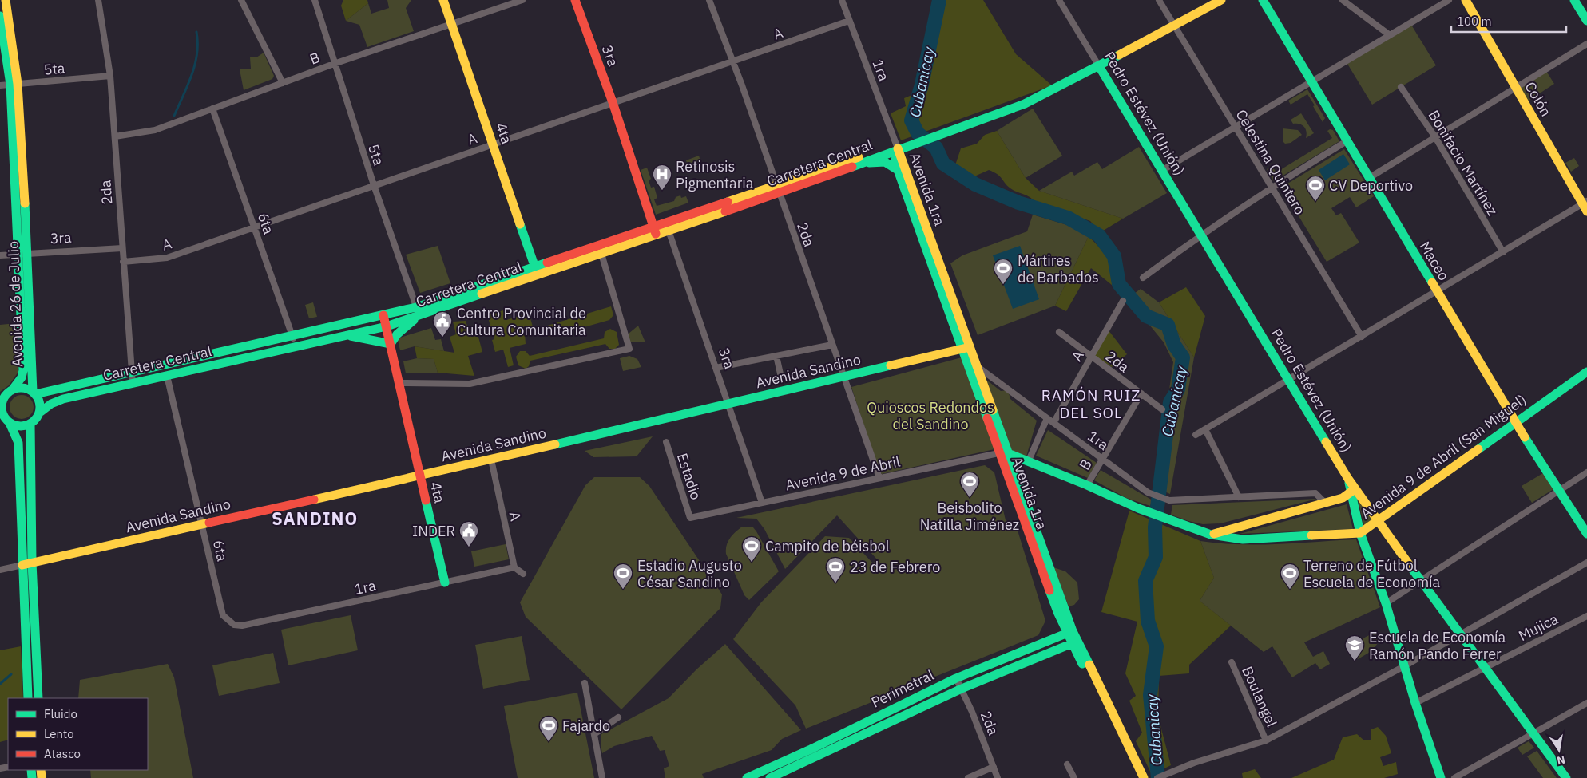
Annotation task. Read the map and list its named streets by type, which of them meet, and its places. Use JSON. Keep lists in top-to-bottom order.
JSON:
{
  "streets": {
    "main road": [
      "3ra",
      "Colón",
      "Pedro Estévez (Unión)",
      "4ta",
      "Carretera Central",
      "Avenida 1ra",
      "Maceo",
      "Avenida 26 de Julio",
      "Avenida Sandino",
      "Avenida 9 de Abril (San Miguel)",
      "Perimetral"
    ],
    "street": [
      "A",
      "B",
      "5ta",
      "1ra",
      "Celestina Quintero",
      "Bonifacio Martínez",
      "2da",
      "6ta",
      "Avenida 9 de Abril",
      "Estadio",
      "Mujica",
      "Boulangel"
    ]
  },
  "crossings": [
    ["A", "3ra"],
    ["A", "5ta"],
    ["A", "1ra"],
    ["A", "4ta"],
    ["A", "2da"],
    ["A", "6ta"],
    ["A", "Avenida Sandino"],
    ["3ra", "Carretera Central"],
    ["3ra", "2da"],
    ["3ra", "Avenida 26 de Julio"],
    ["3ra", "Avenida Sandino"],
    ["3ra", "Avenida 9 de Abril"],
    ["B", "5ta"],
    ["B", "1ra"],
    ["B", "4ta"],
    ["B", "2da"],
    ["B", "6ta"],
    ["B", "Avenida 9 de Abril (San Miguel)"],
    ["5ta", "Carretera Central"],
    ["5ta", "2da"],
    ["5ta", "Avenida 26 de Julio"],
    ["1ra", "4ta"],
    ["1ra", "Carretera Central"],
    ["1ra", "Avenida 1ra"],
    ["1ra", "6ta"],
    ["Pedro Estévez (Unión)", "Carretera Central"],
    ["Pedro Estévez (Unión)", "Avenida 9 de Abril (San Miguel)"],
    ["Pedro Estévez (Unión)", "Mujica"],
    ["4ta", "Carretera Central"],
    ["4ta", "Avenida Sandino"],
    ["Celestina Quintero", "Carretera Central"],
    ["Carretera Central", "Avenida 1ra"],
    ["Carretera Central", "2da"],
    ["Carretera Central", "6ta"],
    ["Carretera Central", "Avenida 26 de Julio"],
    ["Avenida 1ra", "Avenida Sandino"],
    ["Avenida 1ra", "Avenida 9 de Abril (San Miguel)"],
    ["Avenida 1ra", "Avenida 9 de Abril"],
    ["Avenida 1ra", "Perimetral"],
    ["2da", "Avenida Sandino"],
    ["2da", "Avenida 9 de Abril"],
    ["2da", "Perimetral"],
    ["6ta", "Avenida Sandino"],
    ["Maceo", "Avenida 9 de Abril (San Miguel)"],
    ["Avenida 9 de Abril (San Miguel)", "Avenida 9 de Abril"],
    ["Avenida 9 de Abril", "Estadio"]
  ],
  "districts": ["RAMÓN RUIZ DEL SOL", "SANDINO"],
  "water": ["Cubanicay"],
  "parks": ["Quioscos Redondos del Sandino"],
  "places": {
    "hospital": ["Retinosis Pigmentaria"],
    "sports": [
      "CV Deportivo",
      "Mártires de Barbados",
      "Beisbolito Natilla Jiménez",
      "Campito de béisbol",
      "23 de Febrero",
      "Estadio Augusto César Sandino",
      "Terreno de Fútbol Escuela de Economía",
      "Fajardo"
    ],
    "public building": ["Centro Provincial de Cultura Comunitaria", "INDER"],
    "school or university": ["Escuela de Economía Ramón Pando Ferrer"]
  },
  "legend": ["Fluido", "Lento", "Atasco"],
  "scale_bar": "100 m",
  "north": "bottom"
}
